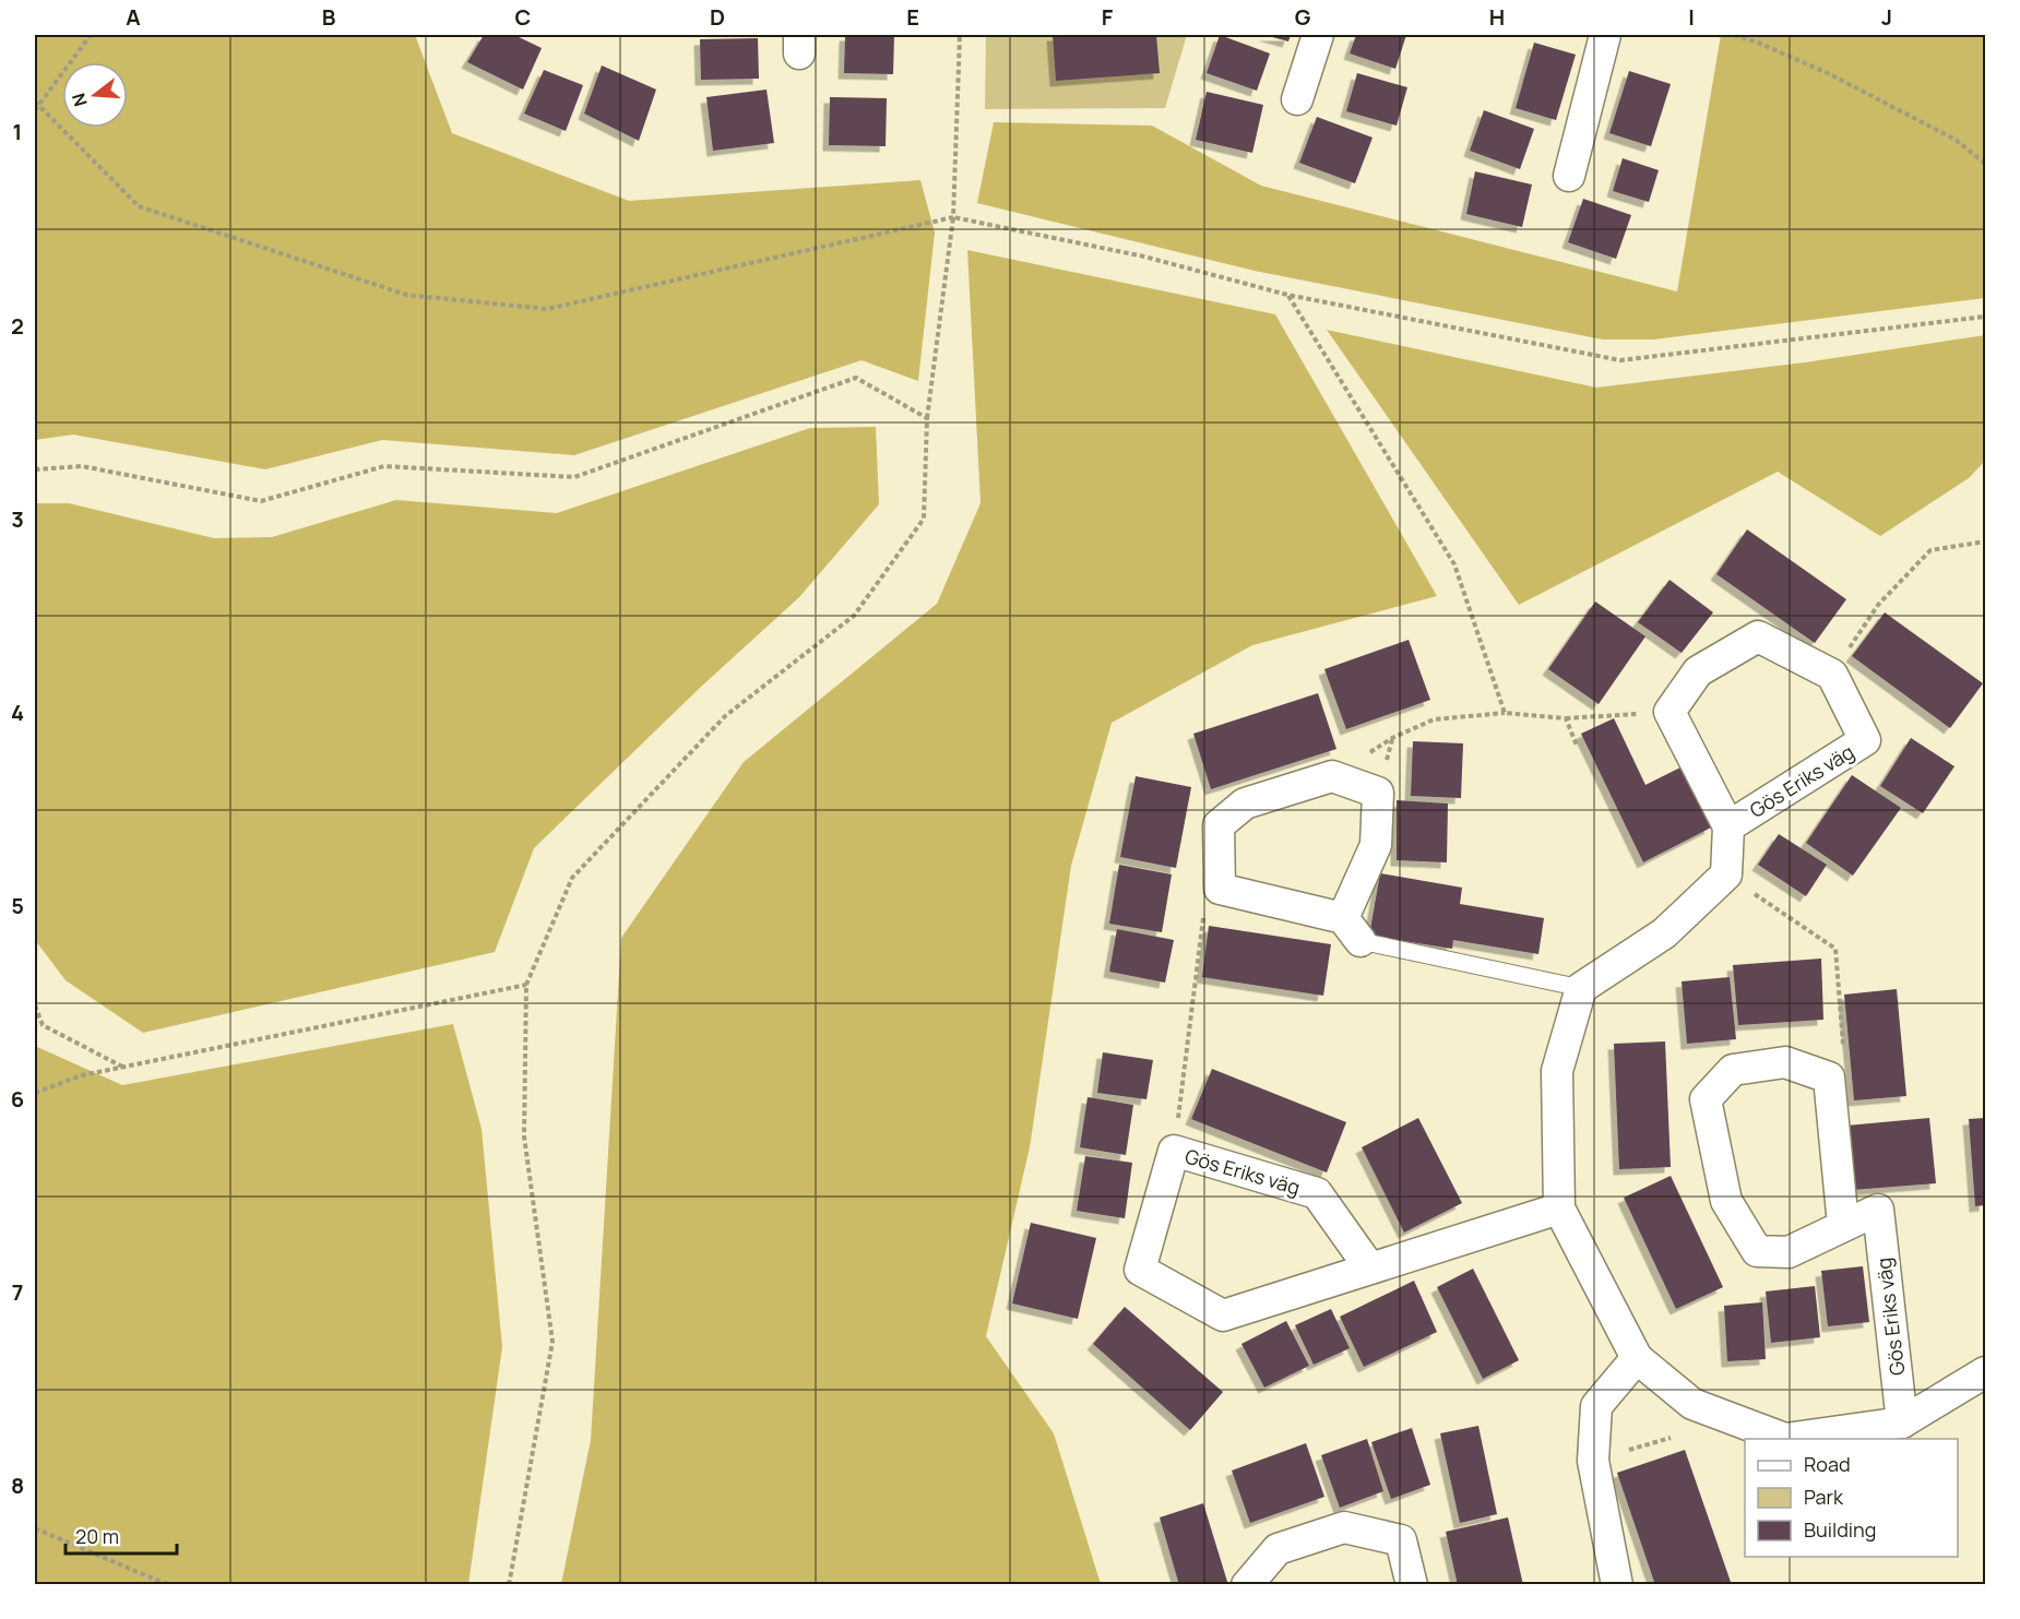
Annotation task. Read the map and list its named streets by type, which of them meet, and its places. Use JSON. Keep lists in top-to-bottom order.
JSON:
{
  "streets": {
    "street": ["Gös Eriks väg"]
  },
  "legend": ["Road", "Park", "Building"],
  "scale_bar": "20 m",
  "north": "left",
  "grid": {
    "columns": [
      "A",
      "B",
      "C",
      "D",
      "E",
      "F",
      "G",
      "H",
      "I",
      "J"
    ],
    "rows": [
      "1",
      "2",
      "3",
      "4",
      "5",
      "6",
      "7",
      "8"
    ]
  }
}
